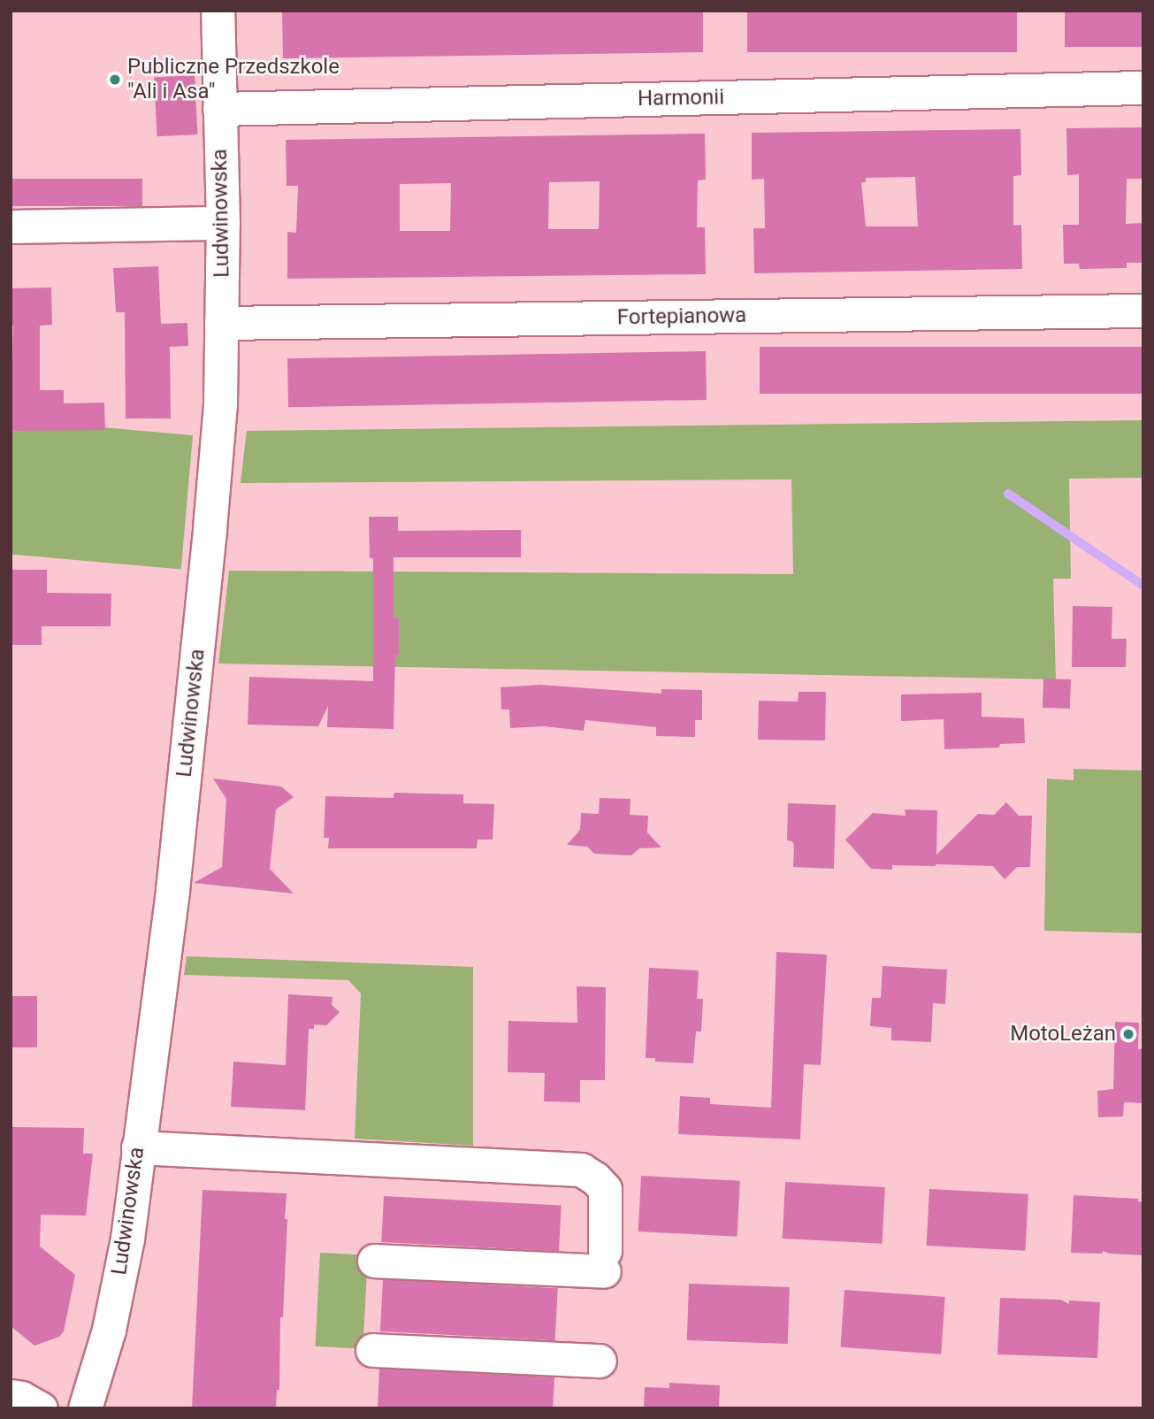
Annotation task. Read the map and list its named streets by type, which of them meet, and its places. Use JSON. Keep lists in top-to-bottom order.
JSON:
{
  "streets": {
    "street": ["Harmonii", "Ludwinowska", "Fortepianowa"]
  },
  "crossings": [
    ["Harmonii", "Ludwinowska"],
    ["Ludwinowska", "Fortepianowa"]
  ],
  "places": ["Publiczne Przedszkole \"Ali i Asa\"", "MotoLeżan"]
}
